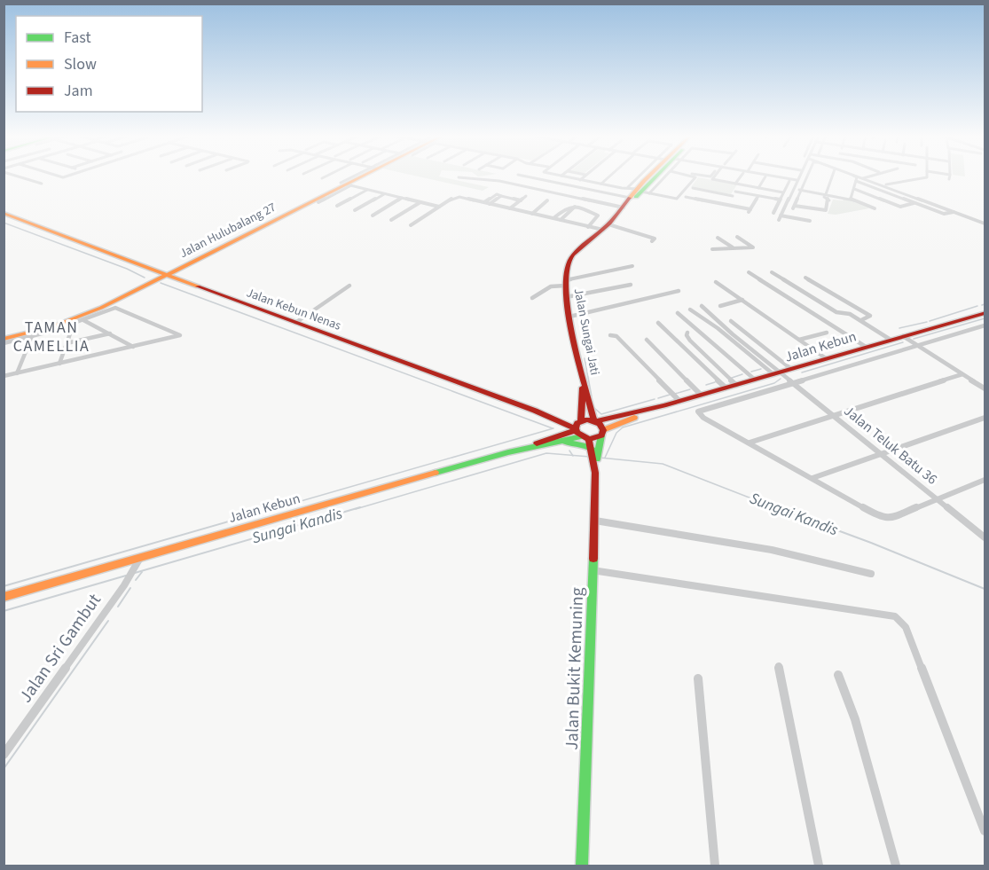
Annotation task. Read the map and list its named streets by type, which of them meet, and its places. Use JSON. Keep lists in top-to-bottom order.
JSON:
{
  "streets": {
    "main road": [
      "Jalan Hulubalang 27",
      "Jalan Kebun Nenas",
      "Jalan Sungai Jati",
      "Jalan Kebun",
      "Jalan Bukit Kemuning"
    ],
    "street": ["Jalan Teluk Batu 36", "Jalan Sri Gambut"]
  },
  "crossings": [
    ["Jalan Hulubalang 27", "Jalan Kebun Nenas"],
    ["Jalan Kebun Nenas", "Jalan Kebun"],
    ["Jalan Kebun Nenas", "Jalan Bukit Kemuning"],
    ["Jalan Sungai Jati", "Jalan Kebun"],
    ["Jalan Kebun", "Jalan Teluk Batu 36"],
    ["Jalan Kebun", "Jalan Sri Gambut"],
    ["Jalan Kebun", "Jalan Bukit Kemuning"]
  ],
  "districts": ["TAMAN CAMELLIA"],
  "water": ["Sungai Kandis"],
  "legend": ["Fast", "Slow", "Jam"]
}
